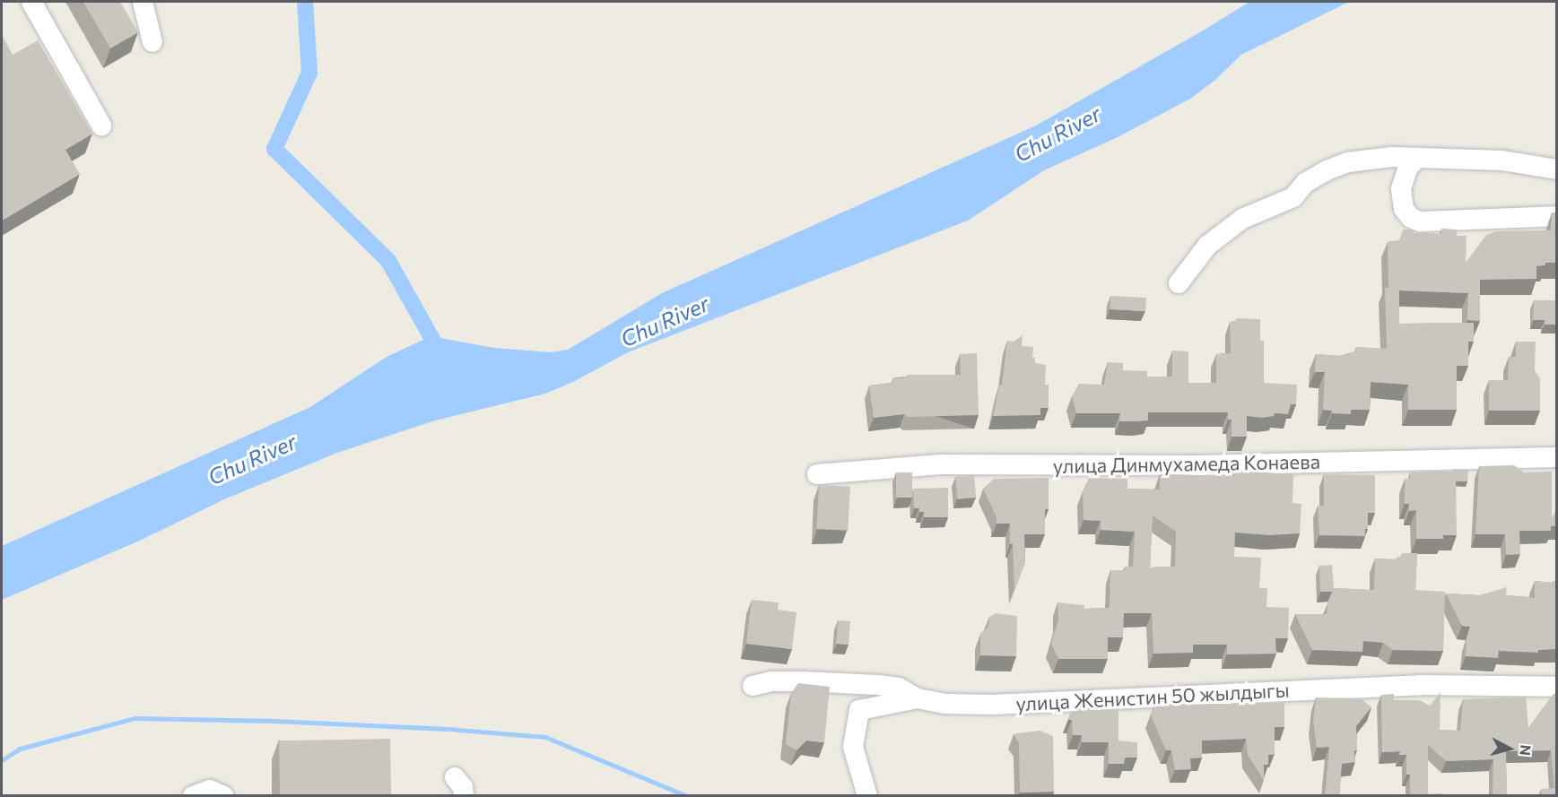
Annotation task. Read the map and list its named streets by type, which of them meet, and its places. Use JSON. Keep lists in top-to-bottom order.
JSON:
{
  "streets": {
    "street": ["улица Динмухамеда Конаева", "улица Женистин 50 жылдыгы"]
  },
  "water": ["Chu River"],
  "north": "right"
}
